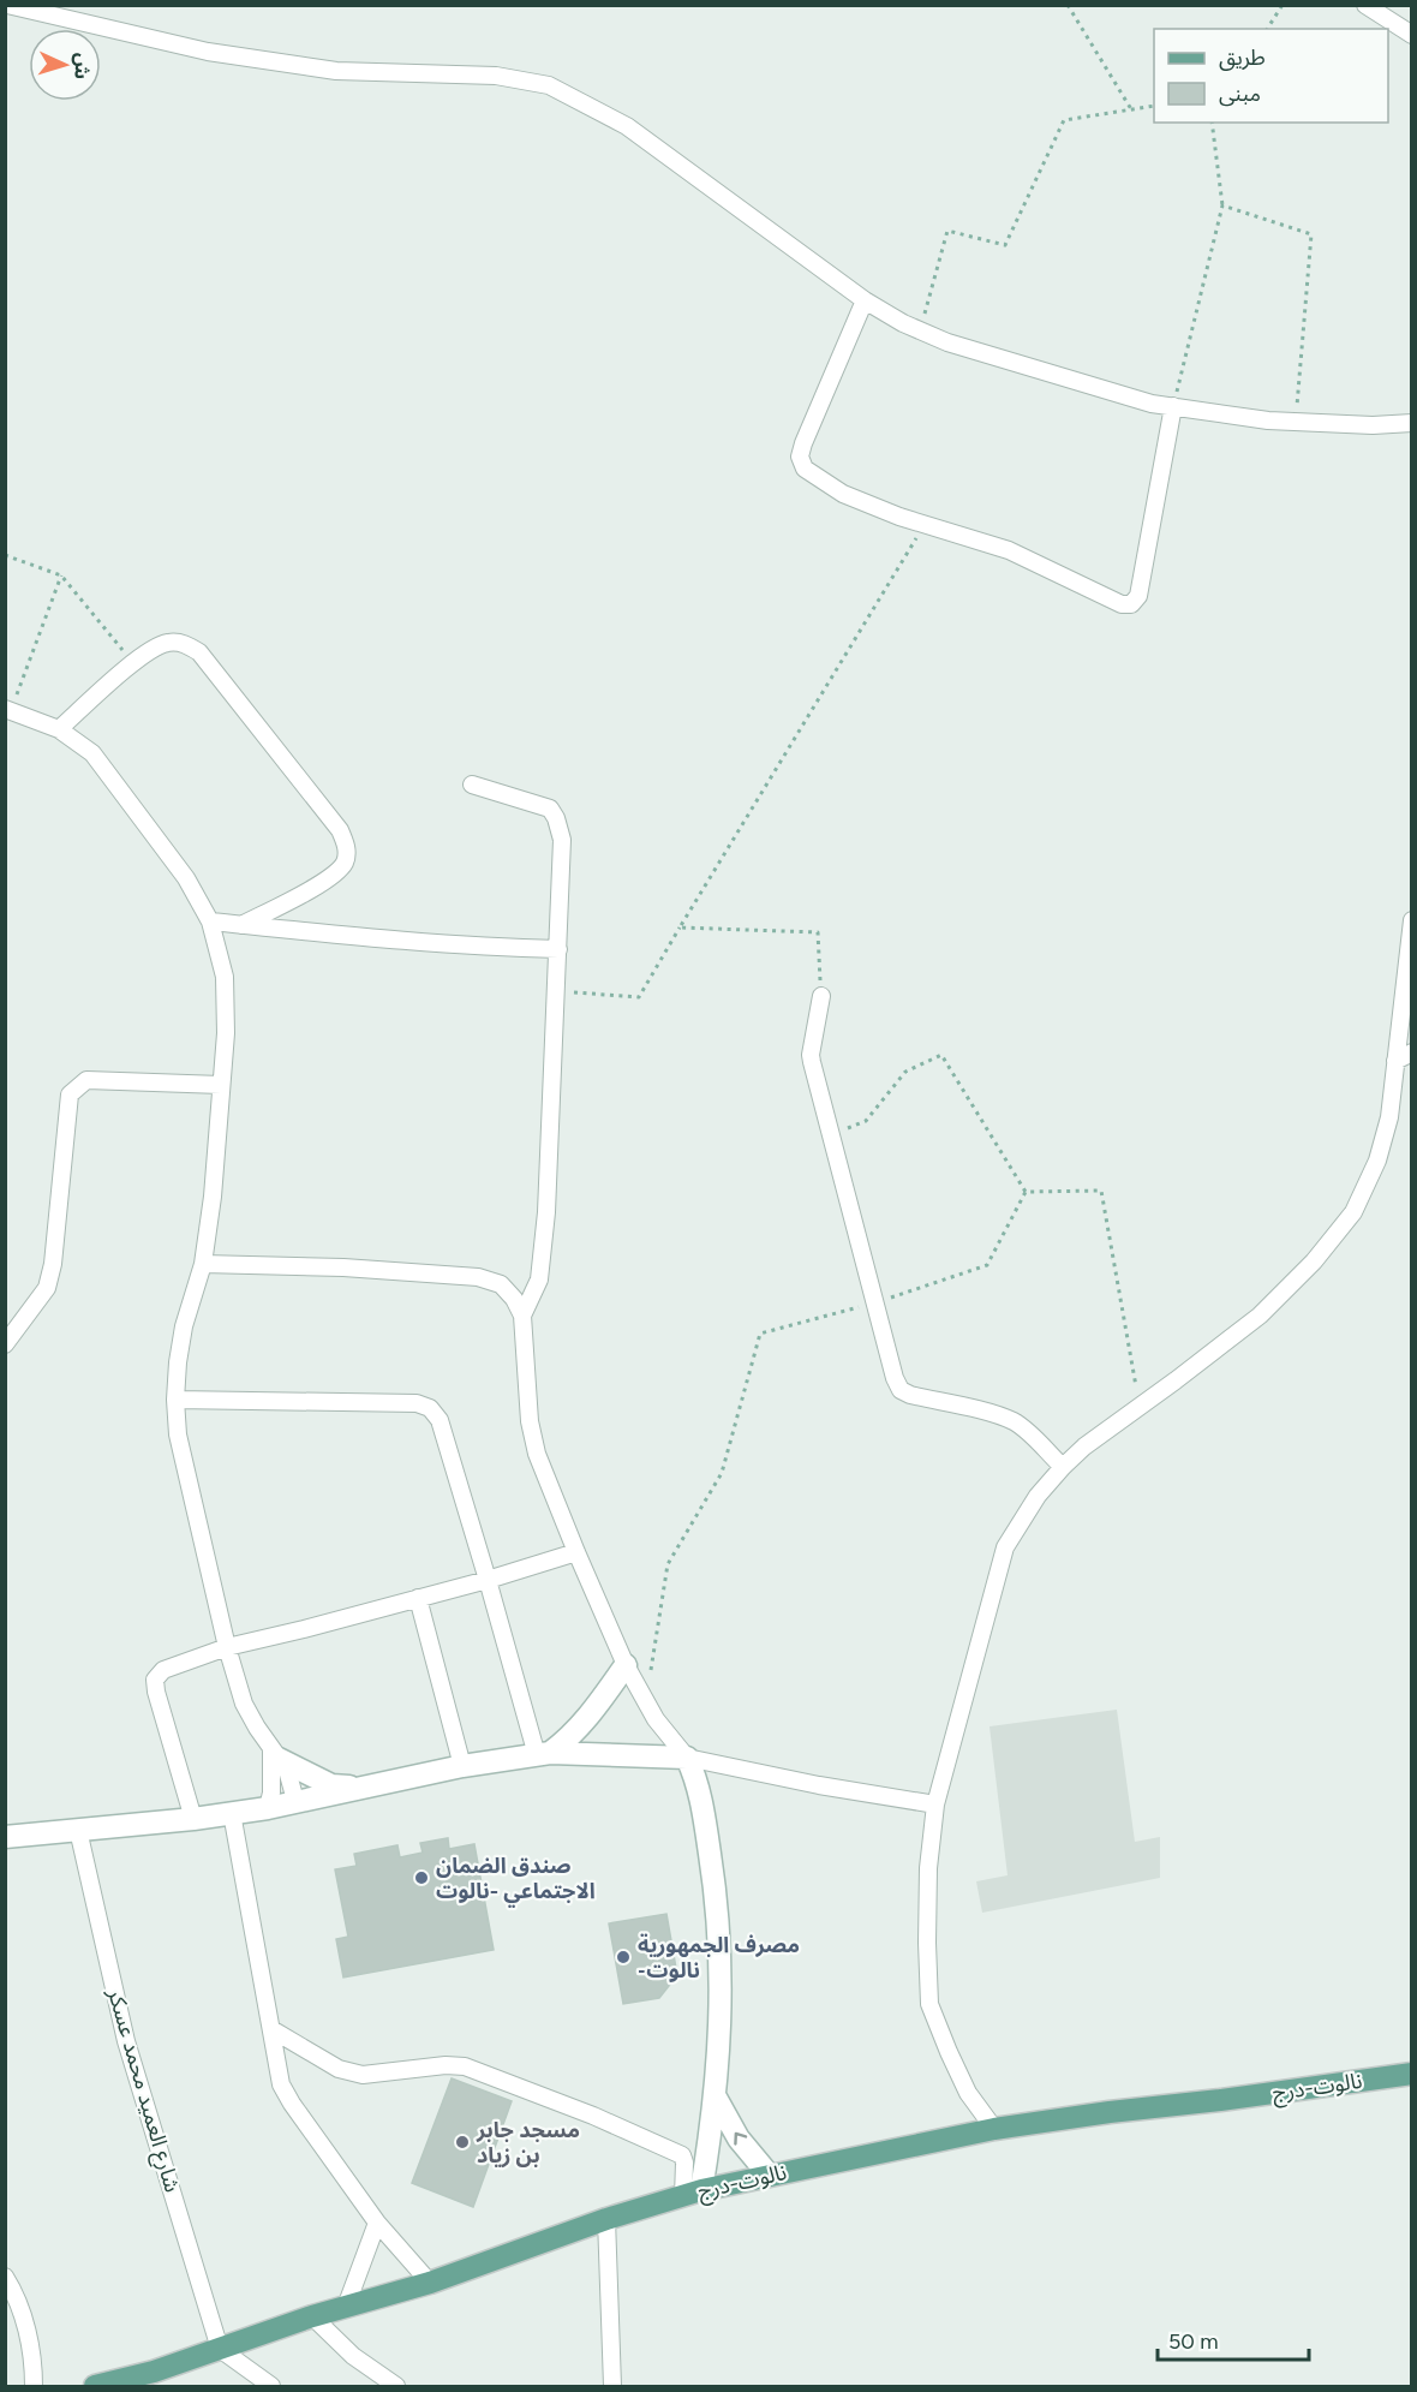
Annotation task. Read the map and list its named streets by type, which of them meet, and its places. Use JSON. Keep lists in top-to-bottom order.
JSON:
{
  "streets": {
    "main road": ["نالوت-درج"],
    "street": ["شارع العميد محمد عسكر"]
  },
  "crossings": [
    ["نالوت-درج", "شارع العميد محمد عسكر"]
  ],
  "places": ["صندق الضمان الاجتماعي -نالوت", "مصرف الجمهورية -نالوت", "مسجد جابر بن زياد"],
  "legend": ["طريق", "مبنى"],
  "scale_bar": "50 m",
  "north": "right"
}
